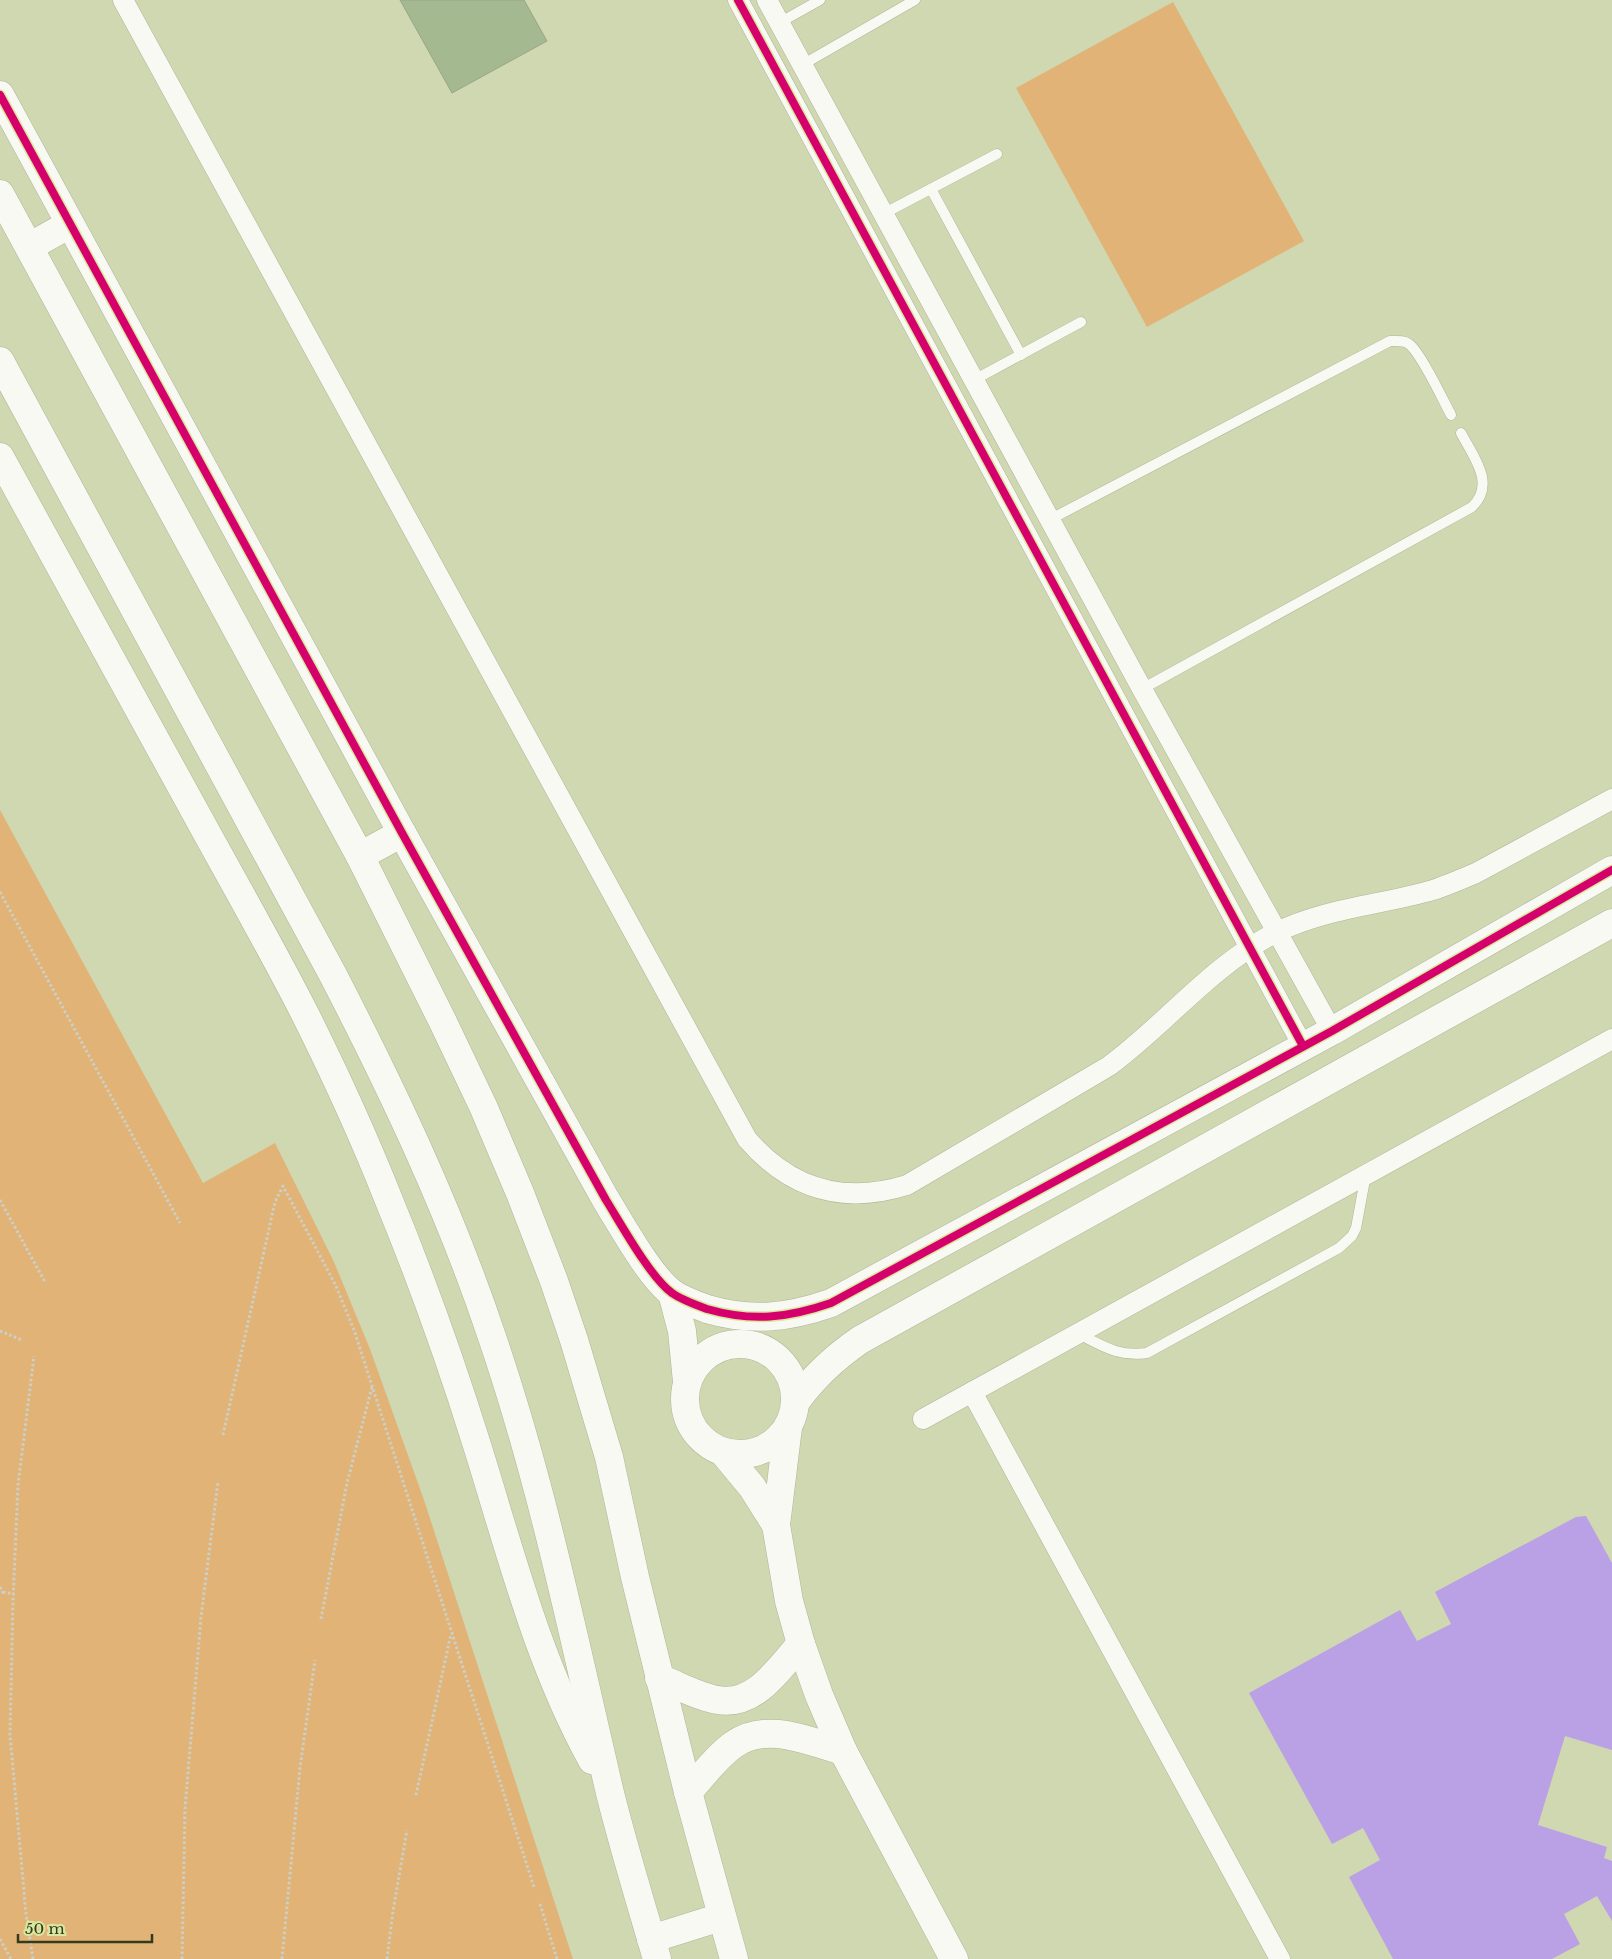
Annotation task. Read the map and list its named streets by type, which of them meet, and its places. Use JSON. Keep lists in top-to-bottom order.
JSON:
{
  "scale_bar": "50 m"
}
